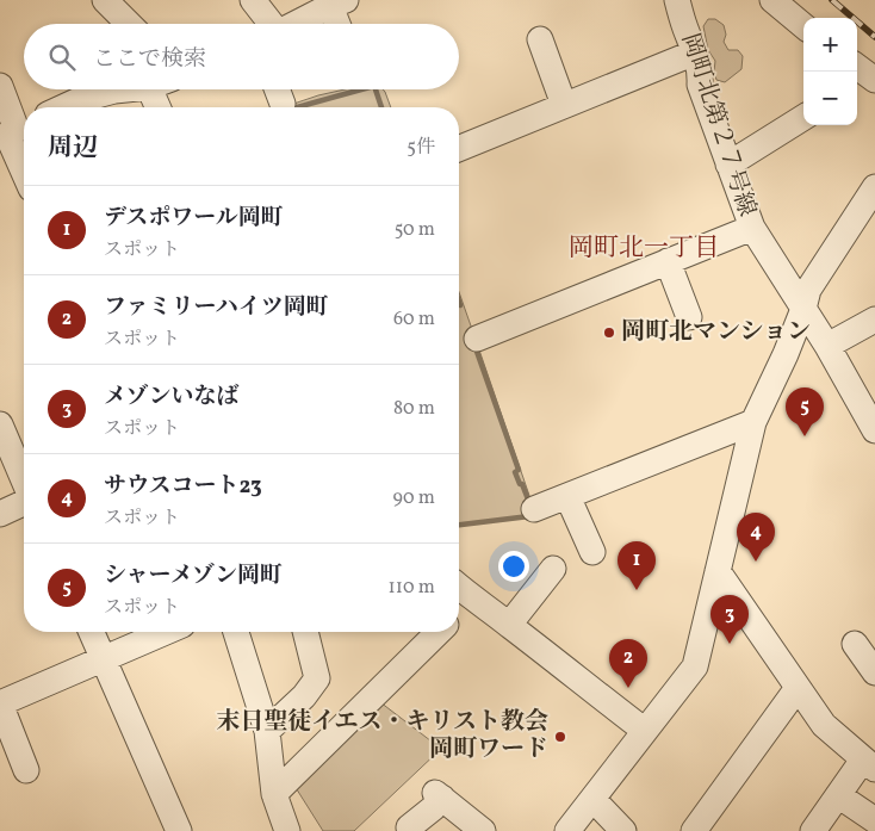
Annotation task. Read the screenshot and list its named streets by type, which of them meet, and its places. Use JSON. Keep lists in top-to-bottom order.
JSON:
{
  "streets": {
    "street": ["岡町北第２７号線"]
  },
  "districts": ["岡町北一丁目"],
  "places": ["岡町北マンション", "末日聖徒イエス・キリスト教会 岡町ワード"],
  "page": {
    "map_buttons": ["+", "−"],
    "search": "ここで検索",
    "heading": ["周辺", "5件"],
    "list": [
      {
        "mark": "1",
        "name": "デスポワール岡町",
        "note": "スポット",
        "value": "50 m"
      },
      {
        "mark": "2",
        "name": "ファミリーハイツ岡町",
        "note": "スポット",
        "value": "60 m"
      },
      {
        "mark": "3",
        "name": "メゾンいなば",
        "note": "スポット",
        "value": "80 m"
      },
      {
        "mark": "4",
        "name": "サウスコート23",
        "note": "スポット",
        "value": "90 m"
      },
      {
        "mark": "5",
        "name": "シャーメゾン岡町",
        "note": "スポット",
        "value": "110 m"
      }
    ],
    "pins": [
      "5",
      "4",
      "1",
      "3",
      "2"
    ]
  }
}
